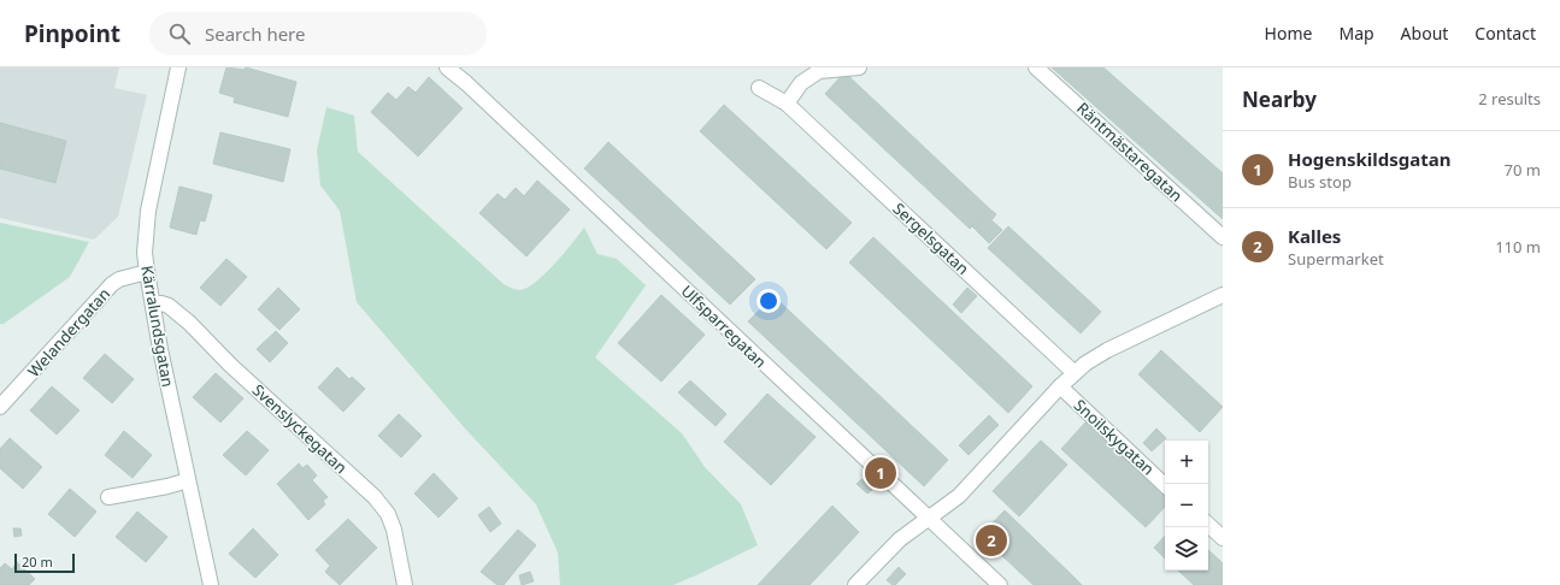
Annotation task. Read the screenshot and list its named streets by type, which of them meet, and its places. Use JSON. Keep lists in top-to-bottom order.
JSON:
{
  "streets": {
    "street": [
      "Räntmästaregatan",
      "Sergelsgatan",
      "Kärralundsgatan",
      "Ulfsparregatan",
      "Welandergatan",
      "Svenslyckegatan",
      "Snoilskygatan"
    ]
  },
  "crossings": [
    ["Kärralundsgatan", "Welandergatan"],
    ["Kärralundsgatan", "Svenslyckegatan"]
  ],
  "scale_bar": "20 m",
  "page": {
    "header": "Pinpoint",
    "search": "Search here",
    "nav": [
      "Home",
      "Map",
      "About",
      "Contact"
    ],
    "heading": ["Nearby", "2 results"],
    "list": [
      {
        "mark": "1",
        "name": "Hogenskildsgatan",
        "note": "Bus stop",
        "value": "70 m"
      },
      {
        "mark": "2",
        "name": "Kalles",
        "note": "Supermarket",
        "value": "110 m"
      }
    ],
    "map_buttons": ["+", "−"],
    "pins": ["1", "2"],
    "scale": "20 m"
  }
}
